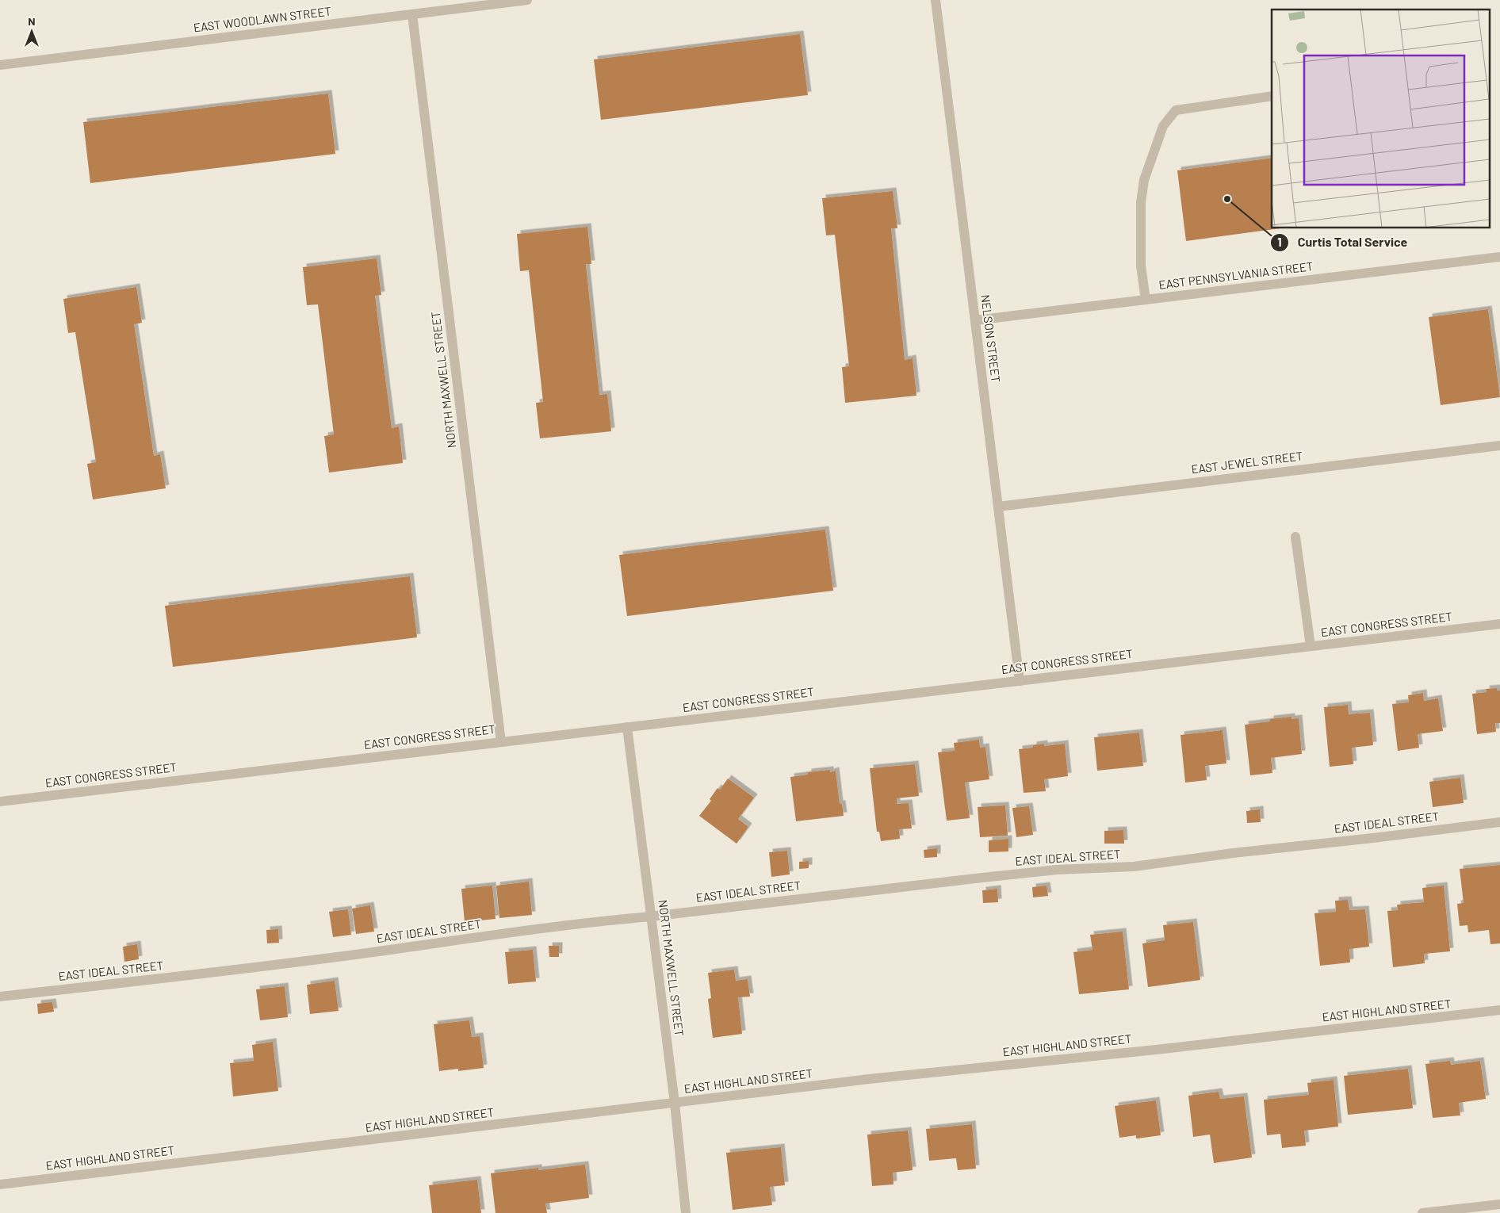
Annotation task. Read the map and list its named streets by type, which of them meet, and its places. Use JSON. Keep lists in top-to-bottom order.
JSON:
{
  "streets": {
    "street": [
      "EAST WOODLAWN STREET",
      "EAST PENNSYLVANIA STREET",
      "NELSON STREET",
      "NORTH MAXWELL STREET",
      "EAST JEWEL STREET",
      "EAST CONGRESS STREET",
      "EAST IDEAL STREET",
      "EAST HIGHLAND STREET"
    ]
  },
  "crossings": [
    ["EAST WOODLAWN STREET", "NORTH MAXWELL STREET"],
    ["EAST PENNSYLVANIA STREET", "NELSON STREET"],
    ["NELSON STREET", "EAST JEWEL STREET"],
    ["NELSON STREET", "EAST CONGRESS STREET"],
    ["NORTH MAXWELL STREET", "EAST CONGRESS STREET"],
    ["NORTH MAXWELL STREET", "EAST IDEAL STREET"],
    ["NORTH MAXWELL STREET", "EAST HIGHLAND STREET"]
  ],
  "places": ["Curtis Total Service"],
  "north": "top"
}
